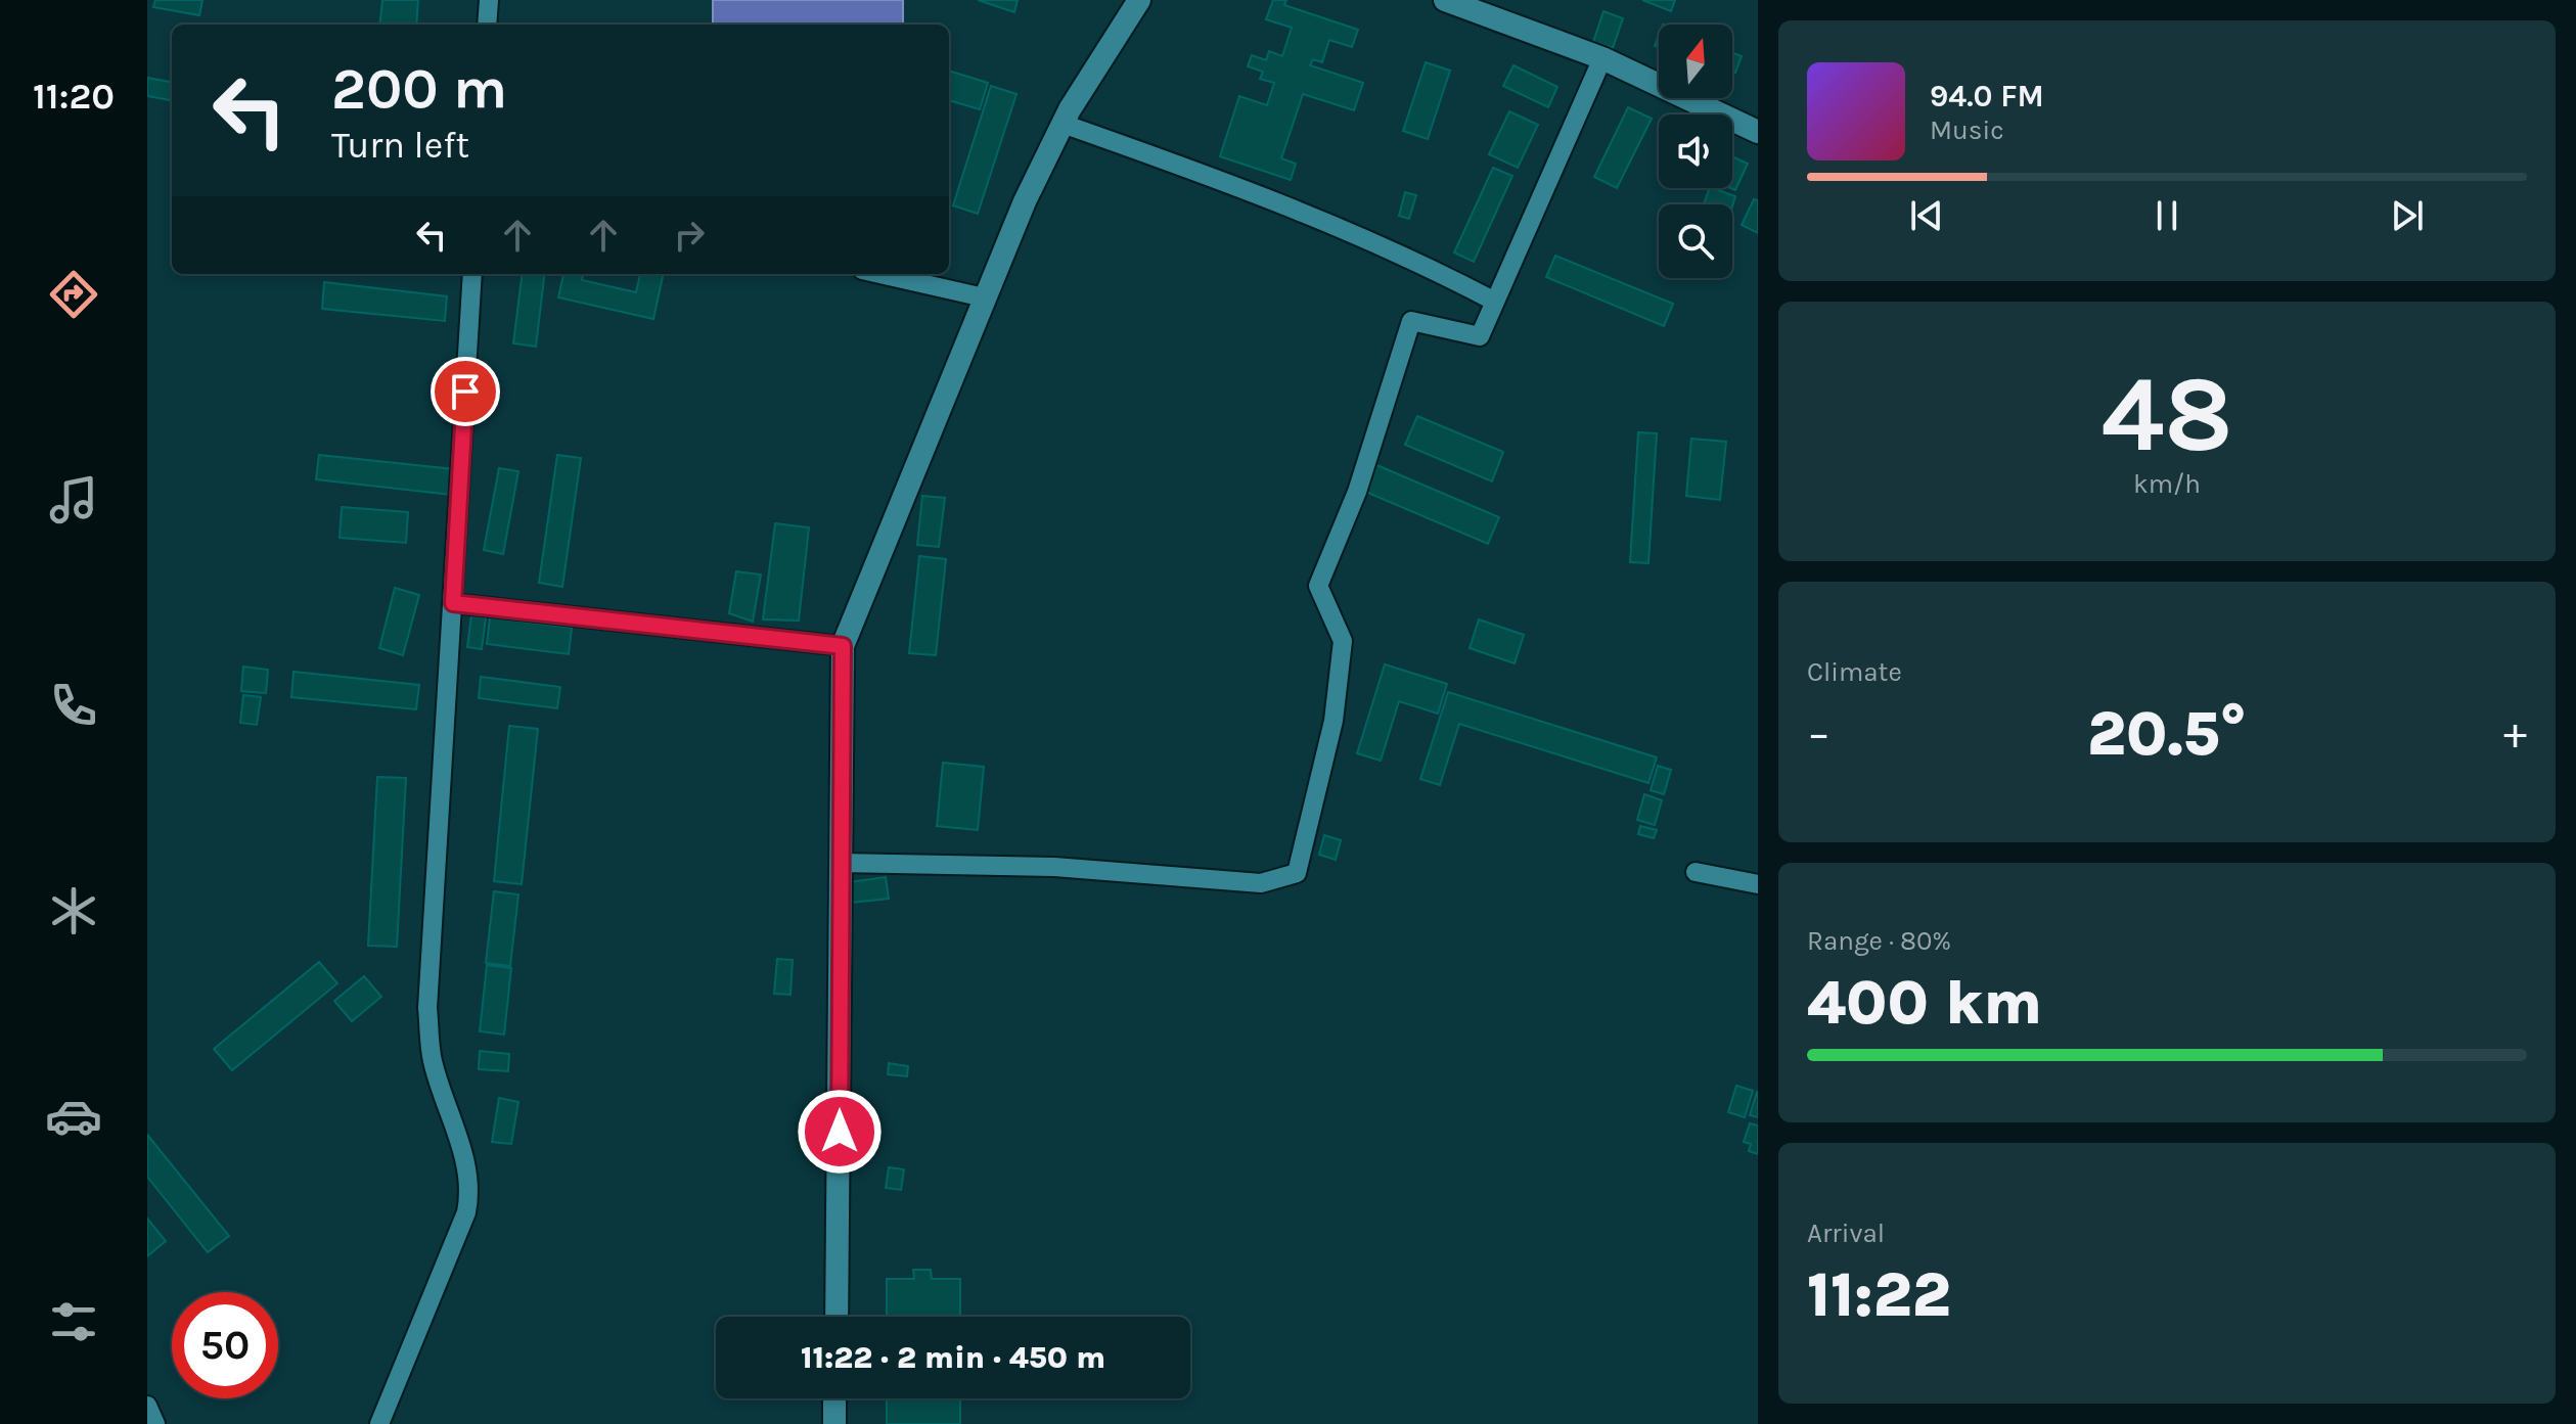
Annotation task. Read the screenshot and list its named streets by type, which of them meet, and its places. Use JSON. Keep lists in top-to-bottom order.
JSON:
{
  "north": "top",
  "page": {
    "tabs": "11:20",
    "turn": ["200 m", "Turn left"],
    "song": ["94.0 FM", "Music"],
    "tile": [
      ["48", "km/h"],
      "Climate",
      ["Range · 80%", "400 km"],
      ["Arrival", "11:22"]
    ],
    "heat": ["−", "20.5°", "+"],
    "limit": "50",
    "trip": "11:22 · 2 min · 450 m"
  }
}
